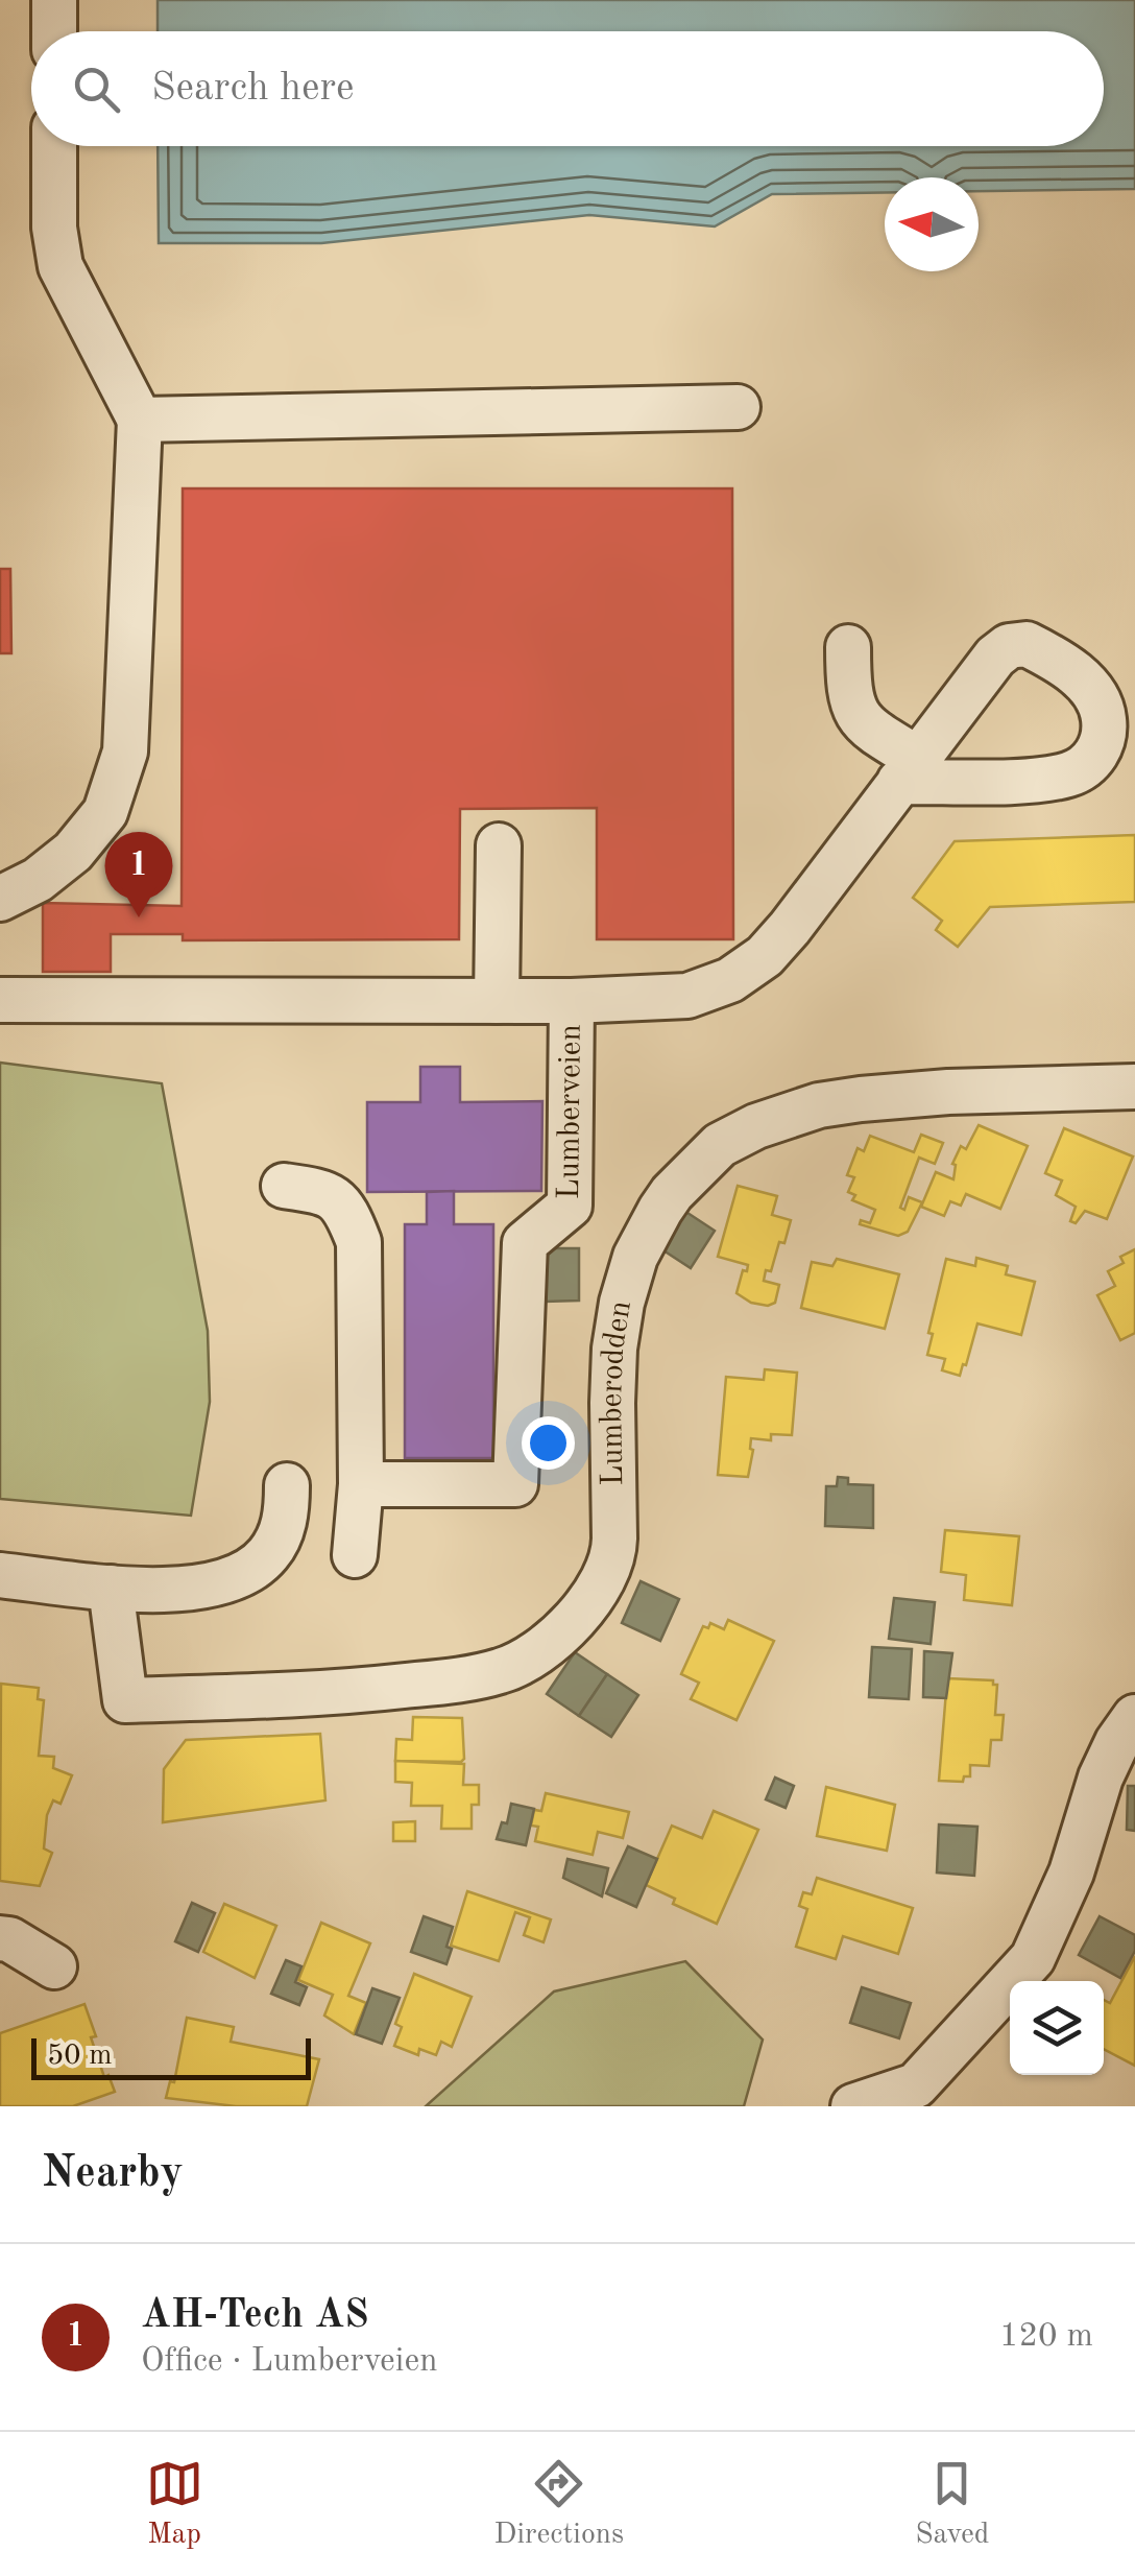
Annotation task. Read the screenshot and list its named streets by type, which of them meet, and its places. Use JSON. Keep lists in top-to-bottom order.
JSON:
{
  "streets": {
    "street": ["Lumberveien", "Lumberodden"]
  },
  "scale_bar": "50 m",
  "north": "left",
  "page": {
    "search": "Search here",
    "pins": "1",
    "scale": "50 m",
    "heading": "Nearby",
    "list": [
      {
        "mark": "1",
        "name": "AH-Tech AS",
        "note": "Office · Lumberveien",
        "value": "120 m"
      }
    ],
    "nav": ["Map", "Directions", "Saved"]
  }
}
